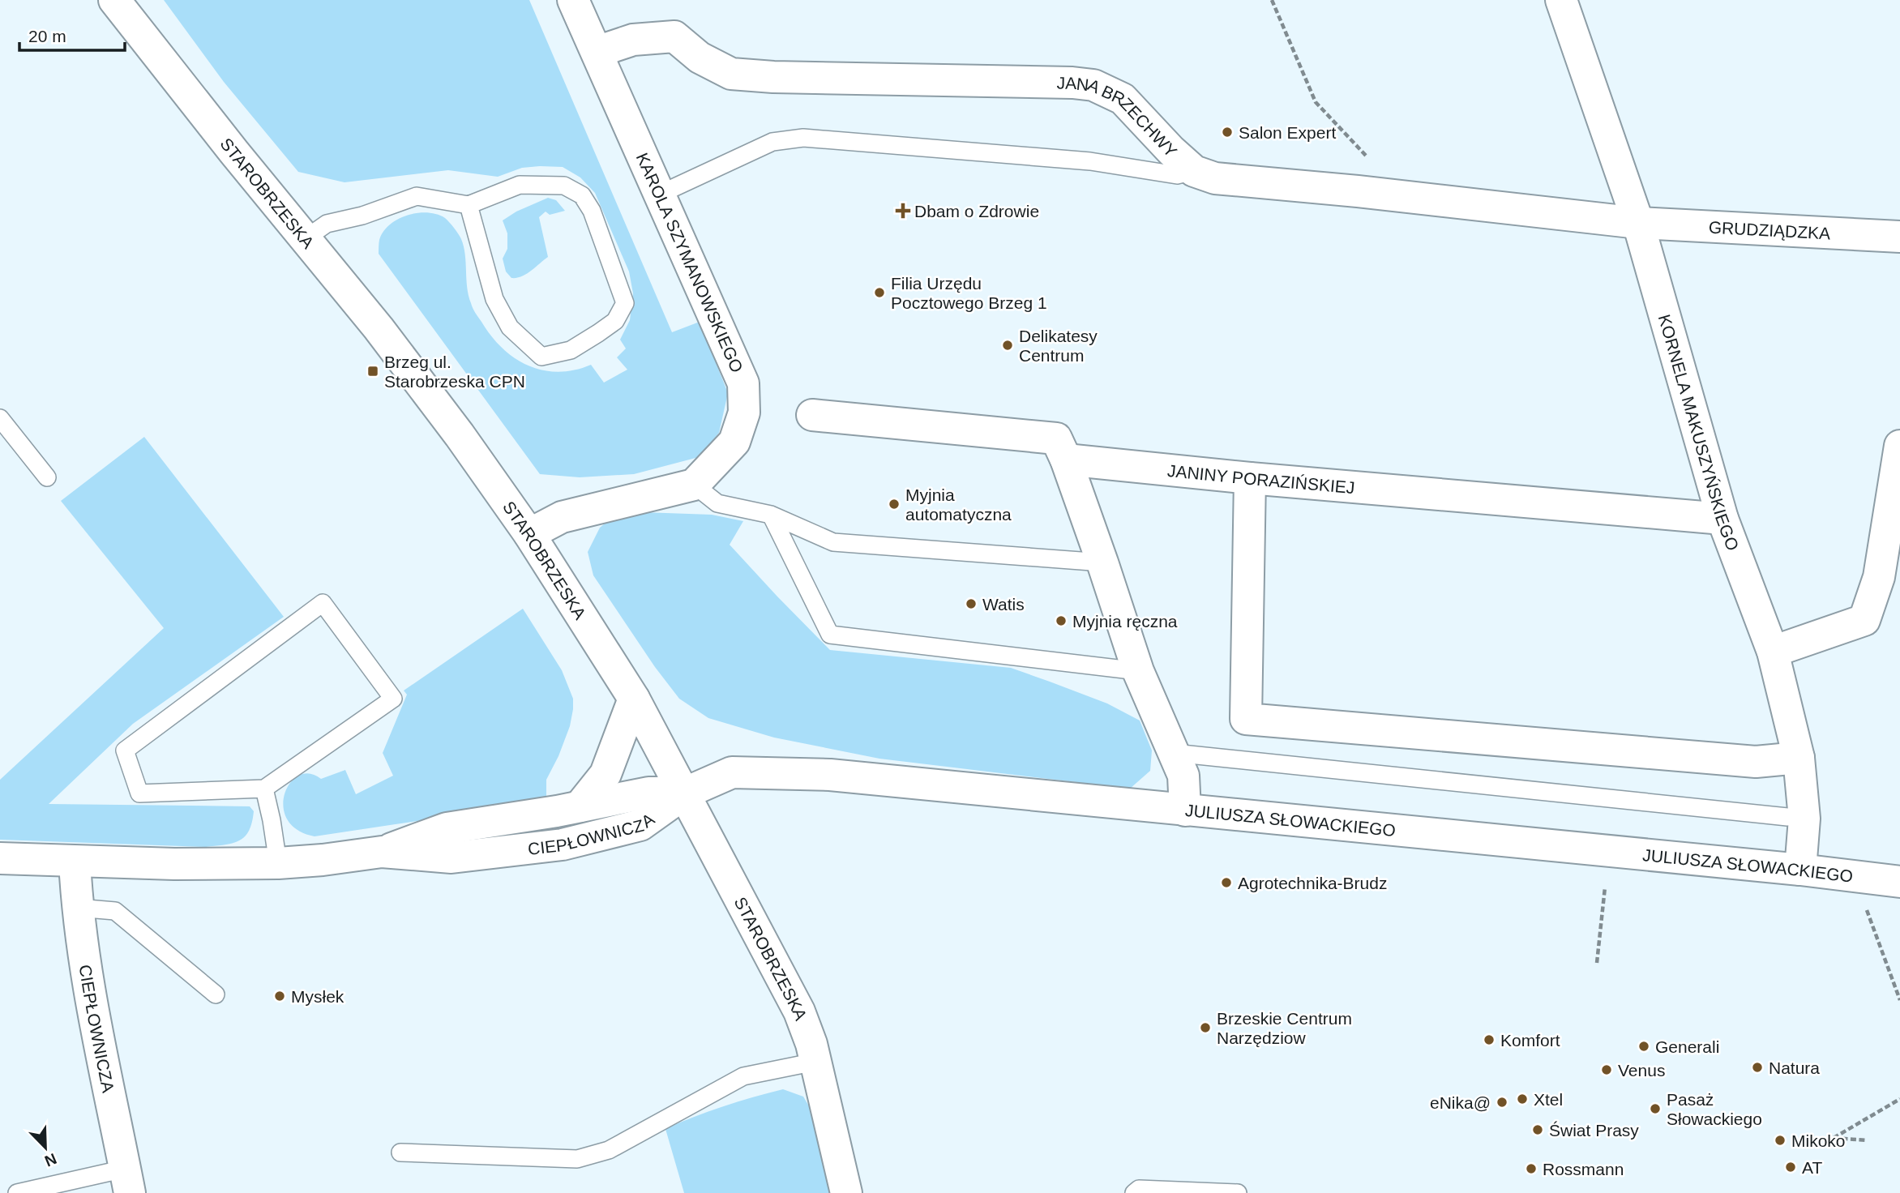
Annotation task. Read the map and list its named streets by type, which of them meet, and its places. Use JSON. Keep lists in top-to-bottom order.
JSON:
{
  "streets": {
    "street": [
      "JANA BRZECHWY",
      "STAROBRZESKA",
      "GRUDZIĄDZKA",
      "KAROLA SZYMANOWSKIEGO",
      "KORNELA MAKUSZYŃSKIEGO",
      "JANINY PORAZIŃSKIEJ",
      "JULIUSZA SŁOWACKIEGO",
      "CIEPŁOWNICZA"
    ]
  },
  "crossings": [
    ["JANA BRZECHWY", "GRUDZIĄDZKA"],
    ["JANA BRZECHWY", "KAROLA SZYMANOWSKIEGO"],
    ["JANA BRZECHWY", "KORNELA MAKUSZYŃSKIEGO"],
    ["STAROBRZESKA", "JULIUSZA SŁOWACKIEGO"],
    ["STAROBRZESKA", "CIEPŁOWNICZA"],
    ["GRUDZIĄDZKA", "KORNELA MAKUSZYŃSKIEGO"],
    ["KORNELA MAKUSZYŃSKIEGO", "JANINY PORAZIŃSKIEJ"],
    ["KORNELA MAKUSZYŃSKIEGO", "JULIUSZA SŁOWACKIEGO"],
    ["JULIUSZA SŁOWACKIEGO", "CIEPŁOWNICZA"]
  ],
  "places": {
    "other": [
      "Salon Expert",
      "Filia Urzędu Pocztowego Brzeg 1",
      "Delikatesy Centrum",
      "Myjnia automatyczna",
      "Watis",
      "Myjnia ręczna",
      "Agrotechnika-Brudz",
      "Mysłek",
      "Brzeskie Centrum Narzędziow",
      "Komfort",
      "Generali",
      "Natura",
      "Venus",
      "Xtel",
      "eNika@",
      "Pasaż Słowackiego",
      "Świat Prasy",
      "Mikoko",
      "AT",
      "Rossmann"
    ],
    "health": ["Dbam o Zdrowie"],
    "transit": ["Brzeg ul. Starobrzeska CPN"]
  },
  "scale_bar": "20 m",
  "north": "bottom right"
}
